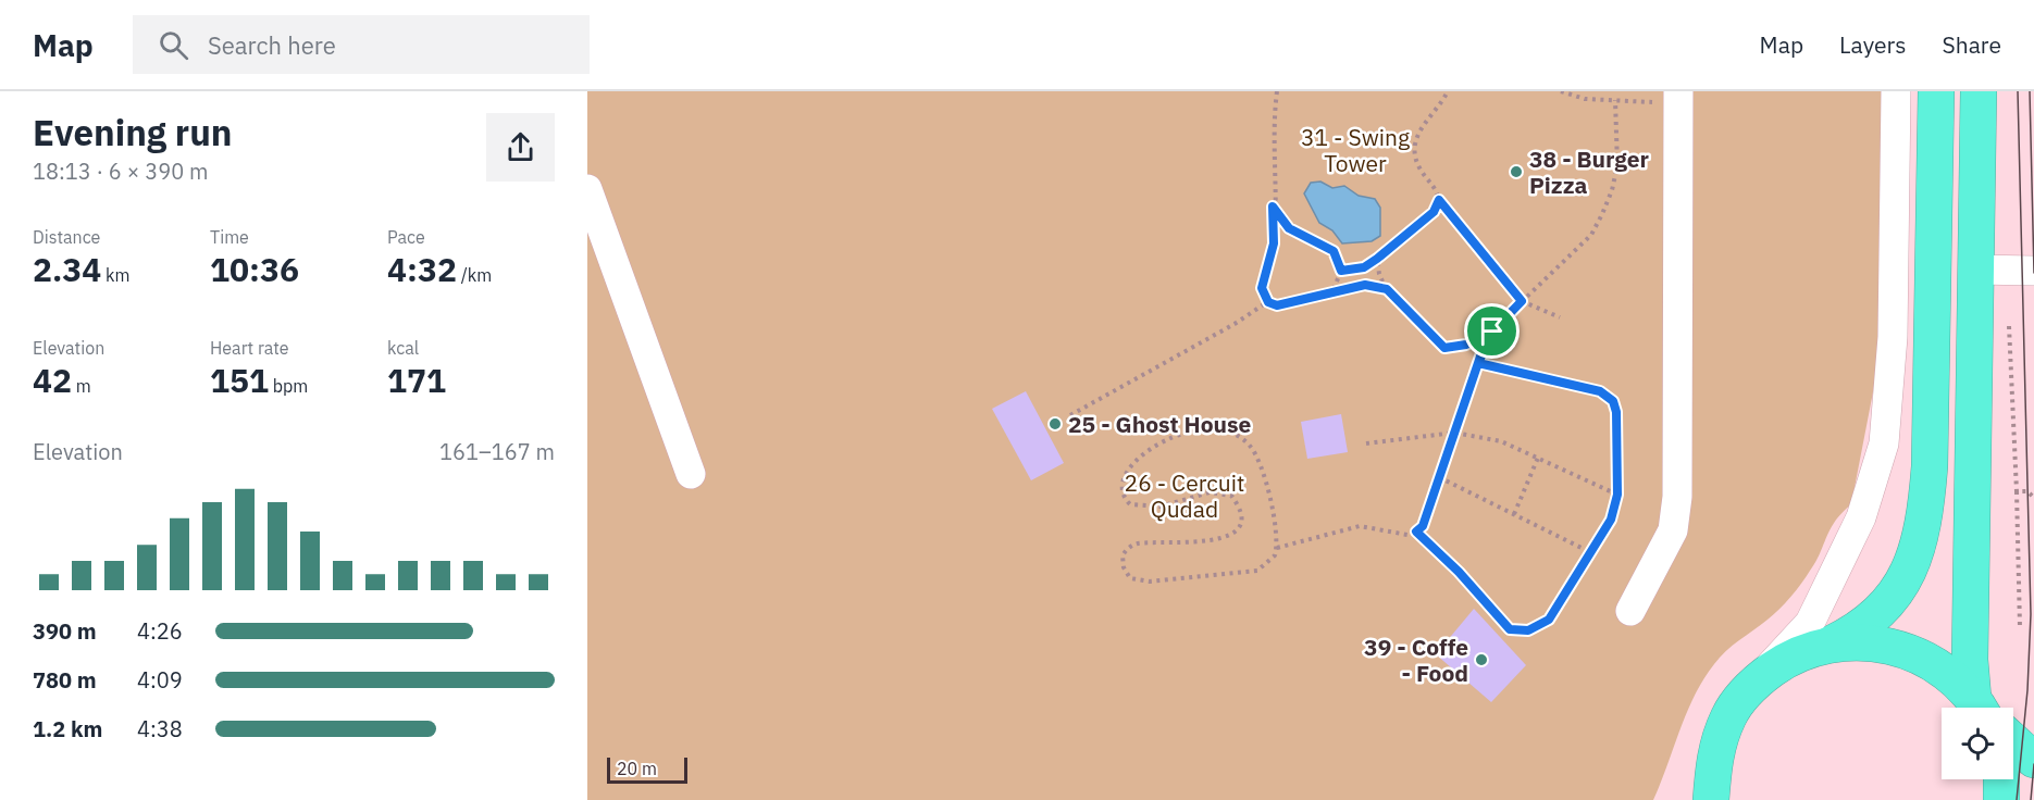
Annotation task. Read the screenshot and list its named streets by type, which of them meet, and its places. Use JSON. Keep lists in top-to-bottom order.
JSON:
{
  "parks": ["31 - Swing Tower", "26 - Cercuit Qudad"],
  "places": ["38 - Burger Pizza", "25 - Ghost House", "39 - Coffe - Food"],
  "scale_bar": "20 m",
  "page": {
    "header": "Map",
    "search": "Search here",
    "nav": ["Map", "Layers", "Share"],
    "heading": ["Evening run", "18:13 · 6 × 390 m"],
    "stats": [
      ["Distance", "2.34 km"],
      ["Time", "10:36"],
      ["Pace", "4:32 /km"],
      ["Elevation", "42 m"],
      ["Heart rate", "151 bpm"],
      ["kcal", "171"]
    ],
    "chart": ["Elevation", "161–167 m"],
    "list": [
      {
        "name": "390 m",
        "note": "4:26"
      },
      {
        "name": "780 m",
        "note": "4:09"
      },
      {
        "name": "1.2 km",
        "note": "4:38"
      }
    ],
    "scale": "20 m"
  }
}
